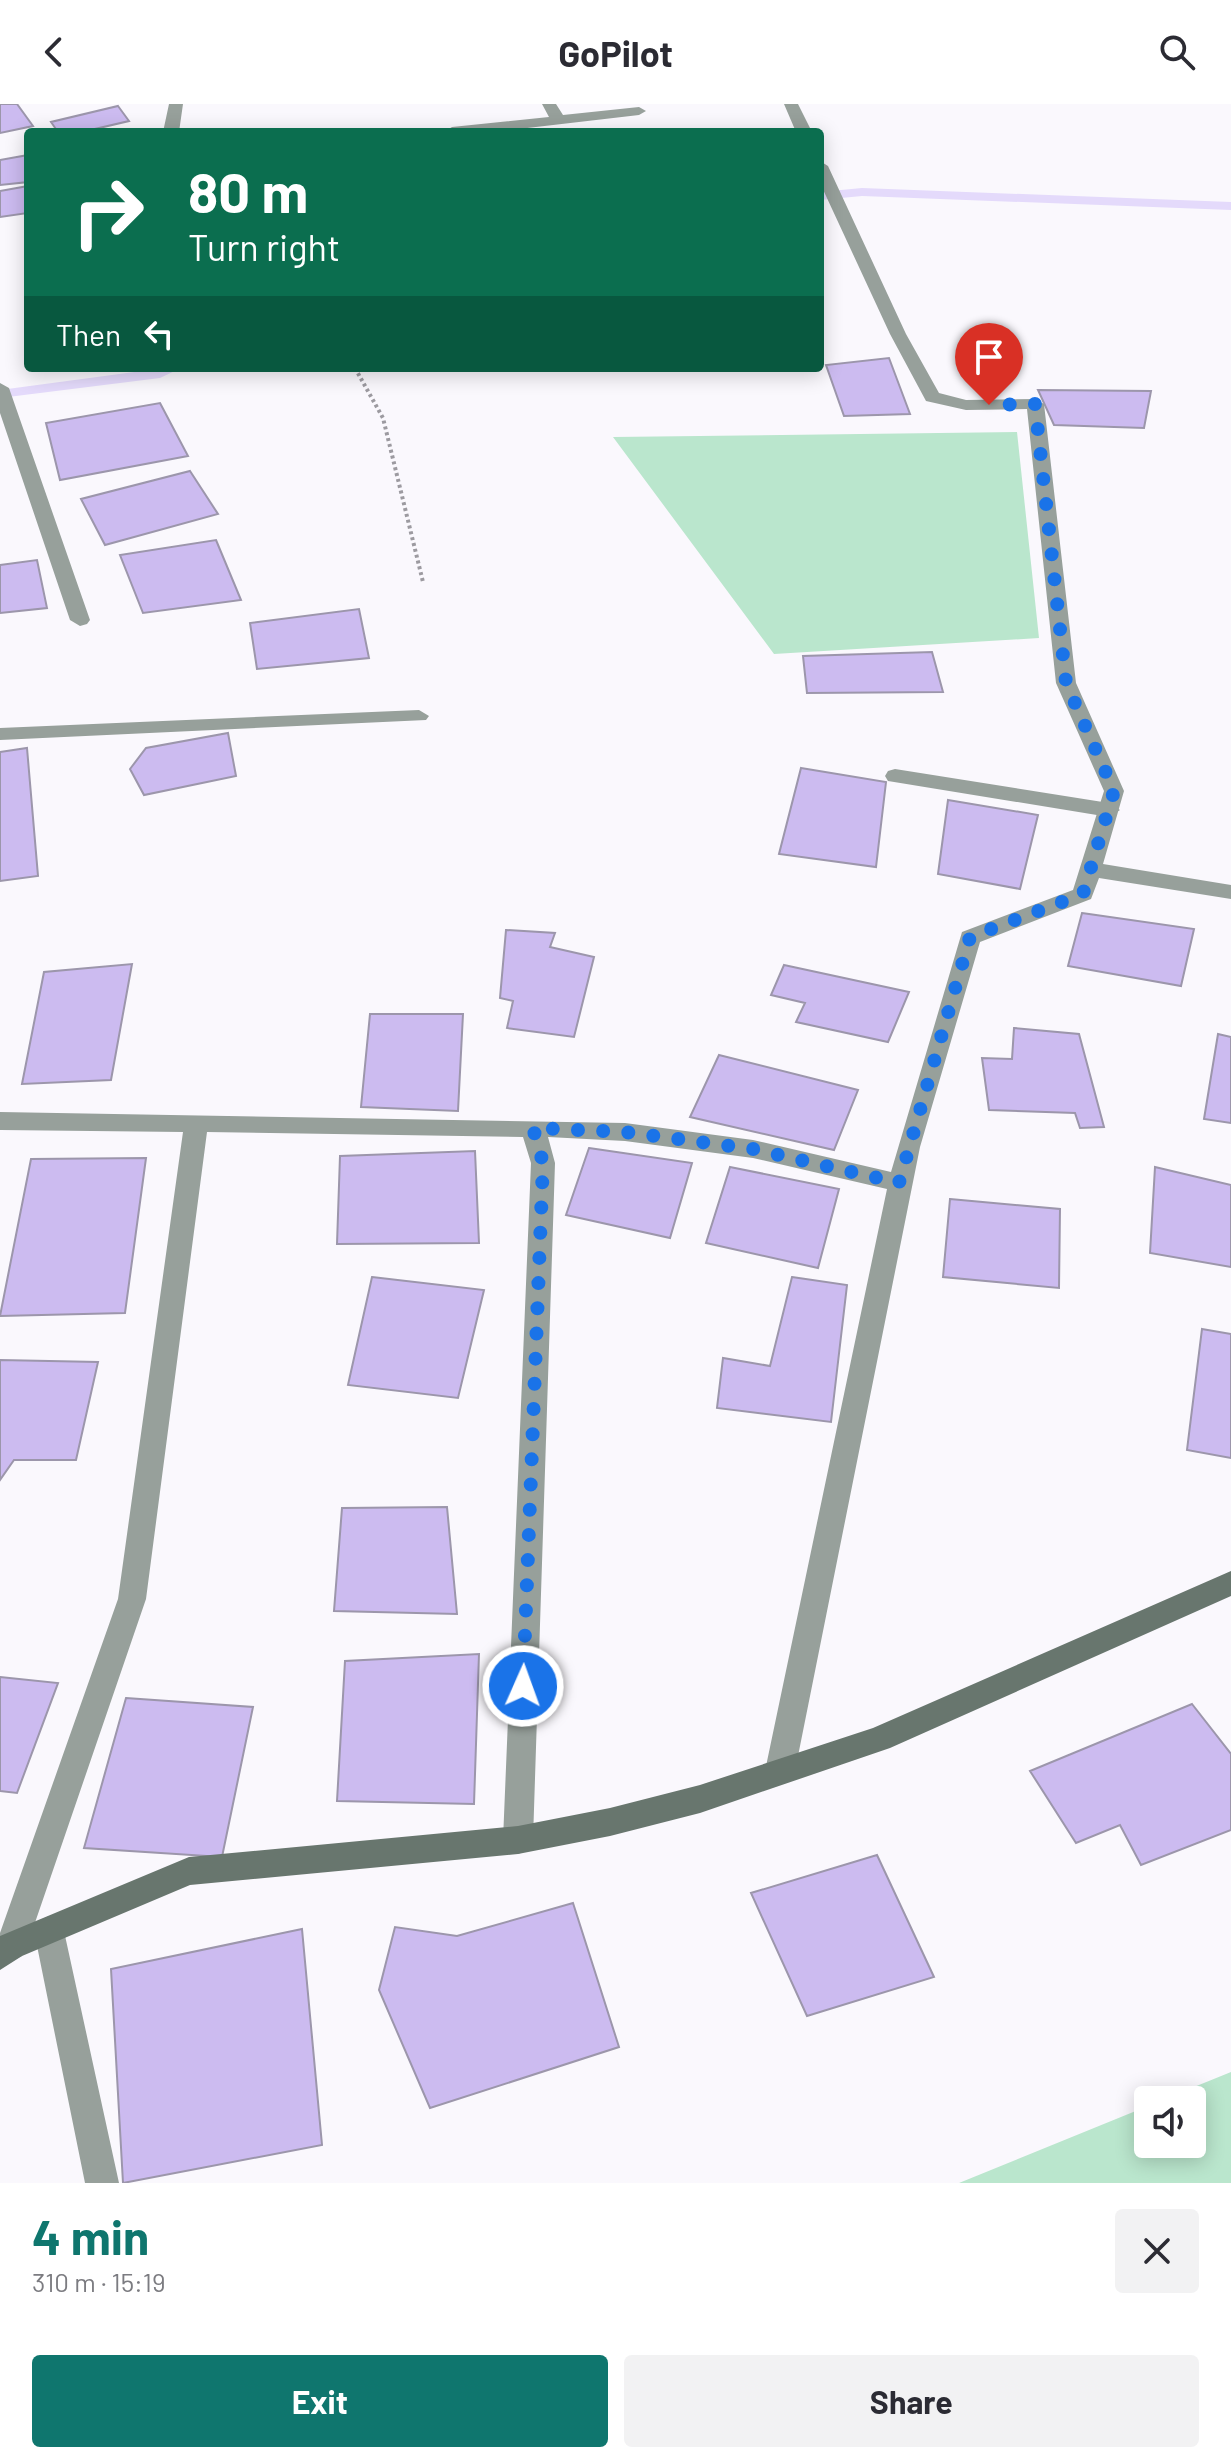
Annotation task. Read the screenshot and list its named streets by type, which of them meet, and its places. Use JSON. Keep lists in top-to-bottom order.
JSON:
{
  "page": {
    "header": "GoPilot",
    "turn": ["80 m", "Turn right"],
    "then": "Then",
    "heading": ["4 min", "310 m · 15:19"],
    "buttons": ["Exit", "Share"]
  }
}
